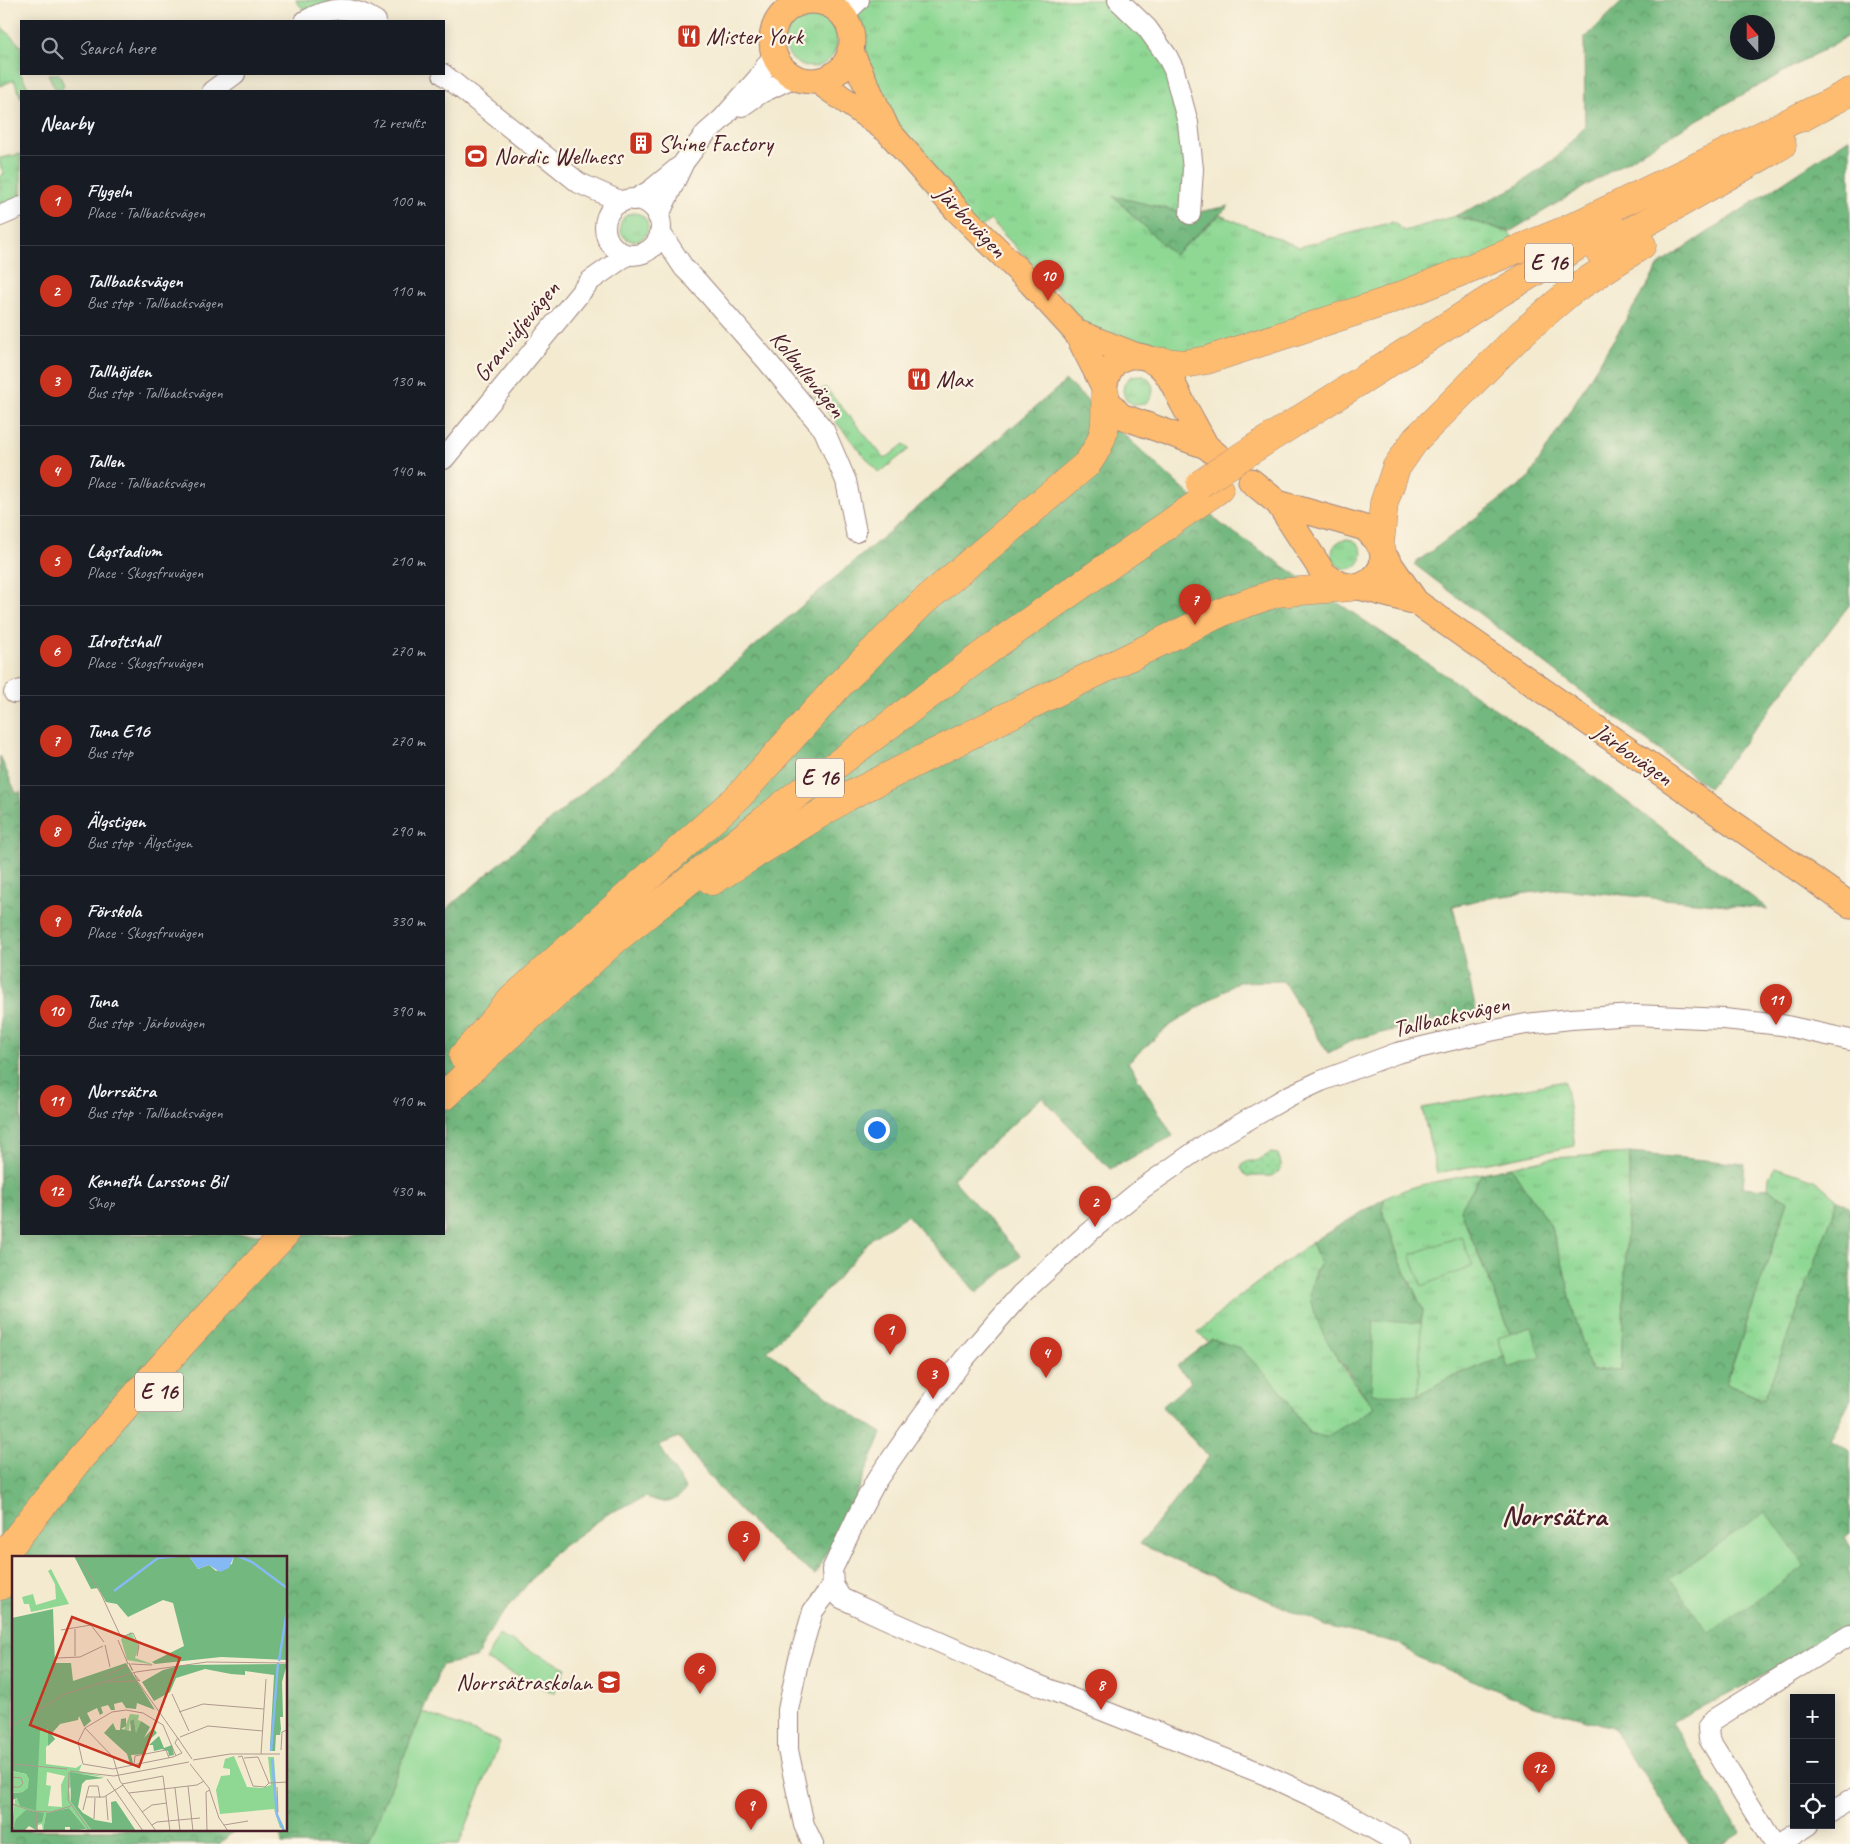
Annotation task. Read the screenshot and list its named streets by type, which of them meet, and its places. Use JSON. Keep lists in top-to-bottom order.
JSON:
{
  "streets": {
    "highway": ["E 16"],
    "main road": ["Järbovägen"],
    "street": ["Granvidjevägen", "Kolbullevägen", "Tallbacksvägen"]
  },
  "crossings": [
    ["Järbovägen", "E 16"],
    ["Granvidjevägen", "Kolbullevägen"]
  ],
  "districts": ["Norrsätra"],
  "places": {
    "restaurant": ["Mister York", "Max"],
    "building": ["Shine Factory"],
    "sports": ["Nordic Wellness"],
    "school or university": ["Norrsätraskolan"]
  },
  "north": "top",
  "page": {
    "search": "Search here",
    "heading": ["Nearby", "12 results"],
    "list": [
      {
        "mark": "1",
        "name": "Flygeln",
        "note": "Place · Tallbacksvägen",
        "value": "100 m"
      },
      {
        "mark": "2",
        "name": "Tallbacksvägen",
        "note": "Bus stop · Tallbacksvägen",
        "value": "110 m"
      },
      {
        "mark": "3",
        "name": "Tallhöjden",
        "note": "Bus stop · Tallbacksvägen",
        "value": "130 m"
      },
      {
        "mark": "4",
        "name": "Tallen",
        "note": "Place · Tallbacksvägen",
        "value": "140 m"
      },
      {
        "mark": "5",
        "name": "Lågstadium",
        "note": "Place · Skogsfruvägen",
        "value": "210 m"
      },
      {
        "mark": "6",
        "name": "Idrottshall",
        "note": "Place · Skogsfruvägen",
        "value": "270 m"
      },
      {
        "mark": "7",
        "name": "Tuna E16",
        "note": "Bus stop",
        "value": "270 m"
      },
      {
        "mark": "8",
        "name": "Älgstigen",
        "note": "Bus stop · Älgstigen",
        "value": "290 m"
      },
      {
        "mark": "9",
        "name": "Förskola",
        "note": "Place · Skogsfruvägen",
        "value": "330 m"
      },
      {
        "mark": "10",
        "name": "Tuna",
        "note": "Bus stop · Järbovägen",
        "value": "390 m"
      },
      {
        "mark": "11",
        "name": "Norrsätra",
        "note": "Bus stop · Tallbacksvägen",
        "value": "410 m"
      },
      {
        "mark": "12",
        "name": "Kenneth Larssons Bil",
        "note": "Shop",
        "value": "430 m"
      }
    ],
    "pins": [
      "10",
      "7",
      "11",
      "2",
      "1",
      "4",
      "3",
      "5",
      "6",
      "8",
      "12",
      "9"
    ],
    "map_buttons": ["+", "−"]
  }
}
